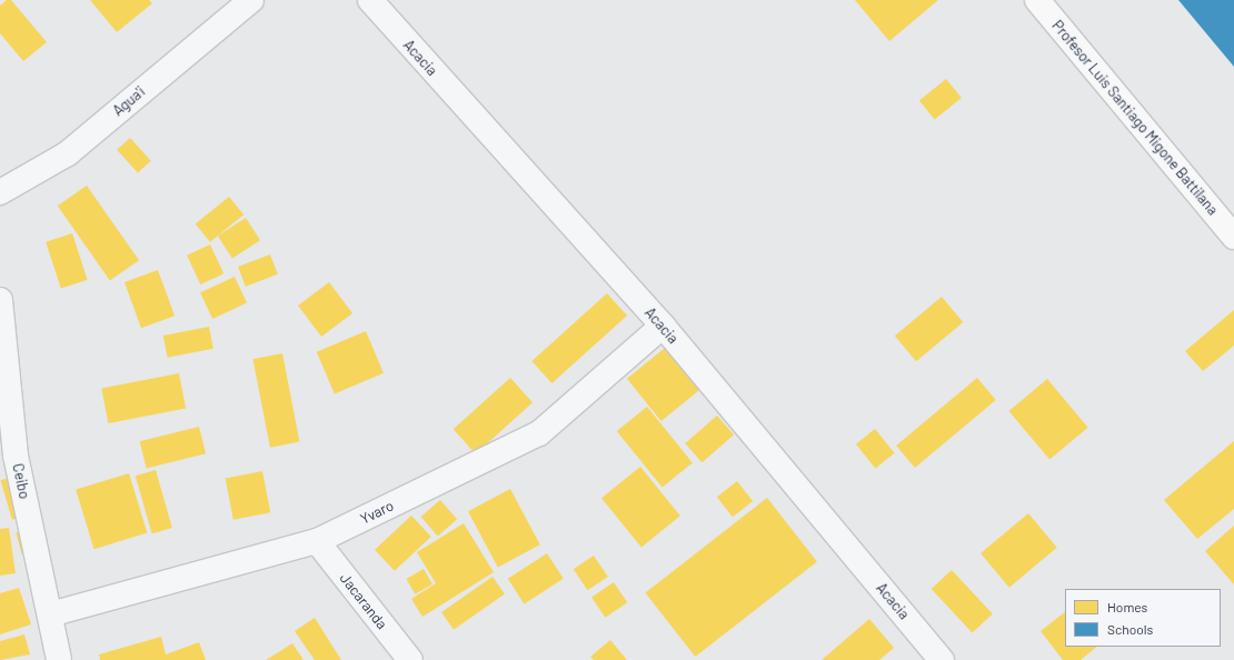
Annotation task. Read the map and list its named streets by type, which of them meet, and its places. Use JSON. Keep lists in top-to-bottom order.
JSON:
{
  "streets": {
    "main road": ["Profesor Luis Santiago Migone Battilana"],
    "street": [
      "Acacia",
      "Agua'i",
      "Ceibo",
      "Yvaro",
      "Jacaranda"
    ]
  },
  "crossings": [
    ["Acacia", "Yvaro"],
    ["Ceibo", "Yvaro"],
    ["Yvaro", "Jacaranda"]
  ],
  "legend": ["Homes", "Schools"]
}
